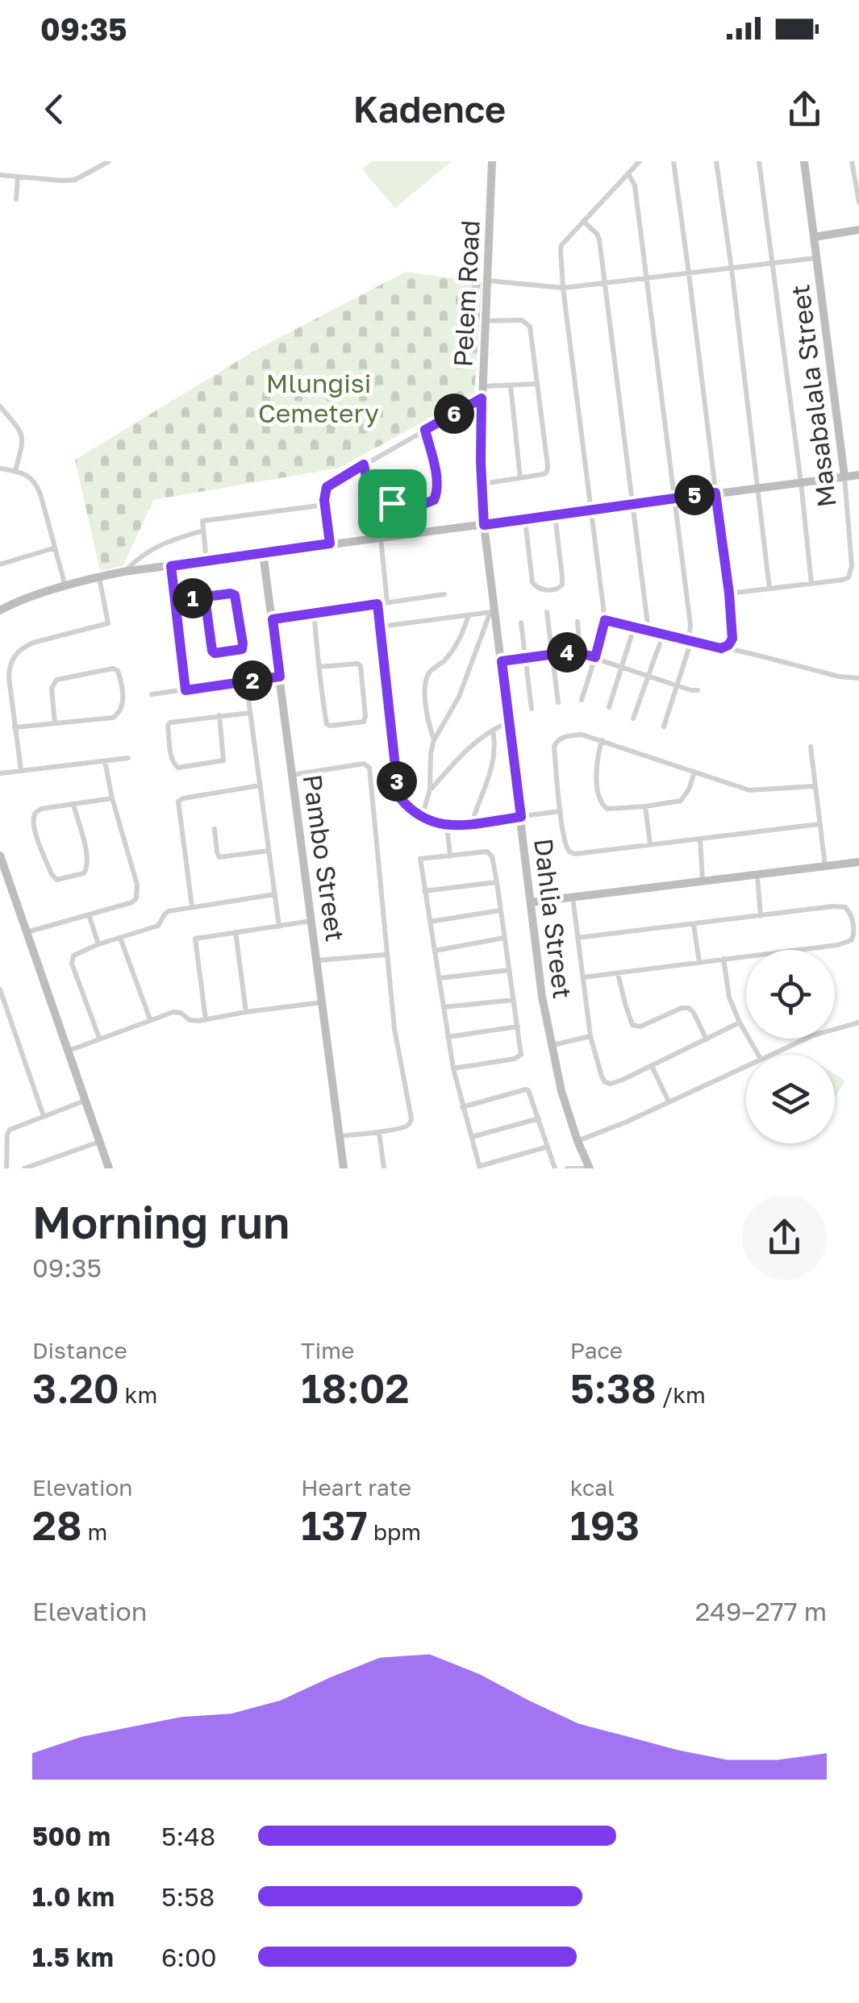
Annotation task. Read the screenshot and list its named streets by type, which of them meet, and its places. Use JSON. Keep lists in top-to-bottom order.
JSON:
{
  "streets": {
    "street": [
      "Pelem Road",
      "Masabalala Street",
      "Pambo Street",
      "Dahlia Street"
    ]
  },
  "crossings": [
    ["Pelem Road", "Dahlia Street"]
  ],
  "parks": ["Mlungisi Cemetery"],
  "page": {
    "status": "09:35",
    "header": "Kadence",
    "pins": [
      "6",
      "5",
      "1",
      "4",
      "2",
      "3"
    ],
    "heading": ["Morning run", "09:35"],
    "stats": [
      ["Distance", "3.20 km"],
      ["Time", "18:02"],
      ["Pace", "5:38 /km"],
      ["Elevation", "28 m"],
      ["Heart rate", "137 bpm"],
      ["kcal", "193"]
    ],
    "chart": ["Elevation", "249–277 m"],
    "list": [
      {
        "name": "500 m",
        "note": "5:48"
      },
      {
        "name": "1.0 km",
        "note": "5:58"
      },
      {
        "name": "1.5 km",
        "note": "6:00"
      }
    ]
  }
}
